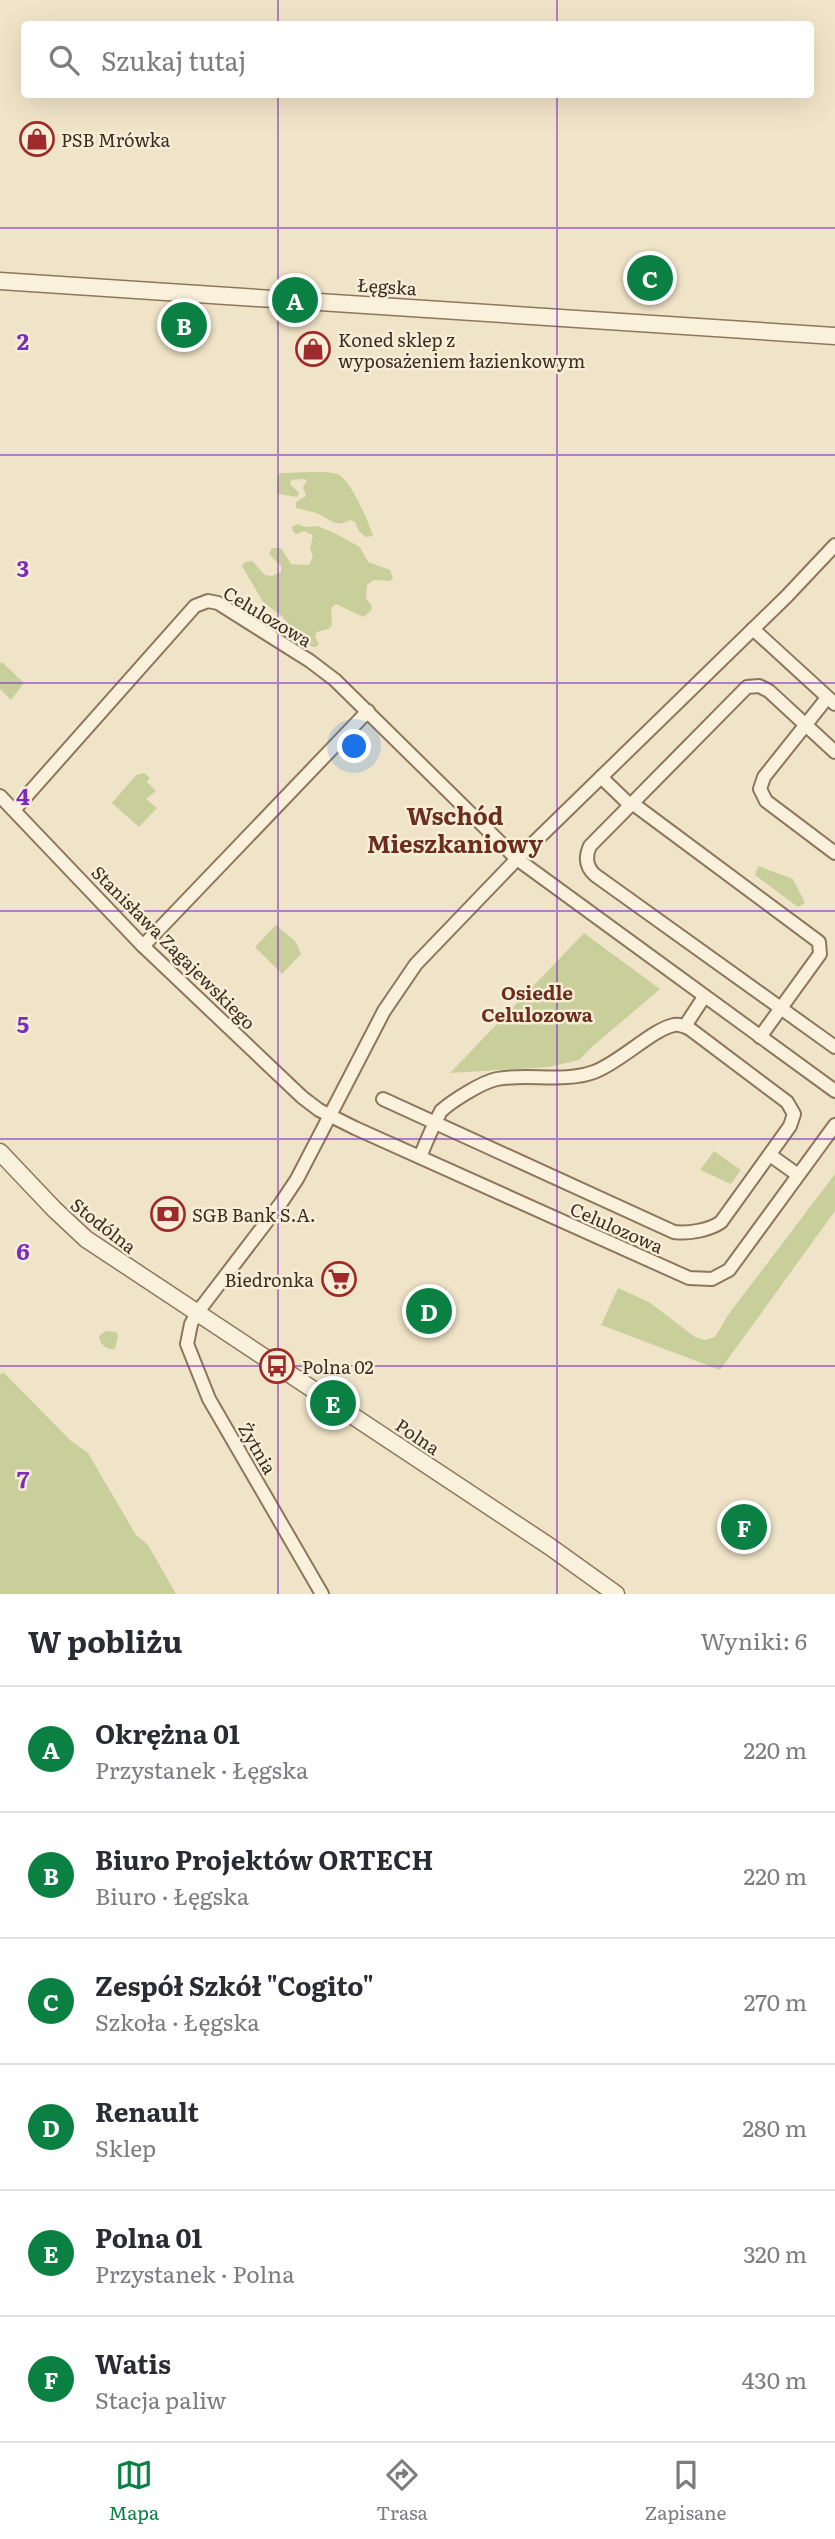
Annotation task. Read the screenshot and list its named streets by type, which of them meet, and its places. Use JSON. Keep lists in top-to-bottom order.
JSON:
{
  "streets": {
    "street": [
      "Łęgska",
      "Celulozowa",
      "Stanisława Zagajewskiego",
      "Stodólna",
      "Polna",
      "Żytnia"
    ]
  },
  "crossings": [
    ["Celulozowa", "Stanisława Zagajewskiego"],
    ["Stodólna", "Polna"],
    ["Stodólna", "Żytnia"],
    ["Polna", "Żytnia"]
  ],
  "districts": ["Wschód Mieszkaniowy", "Osiedle Celulozowa"],
  "places": {
    "shop": ["PSB Mrówka", "Koned sklep z wyposażeniem łazienkowym"],
    "bank": ["SGB Bank S.A."],
    "supermarket": ["Biedronka"],
    "bus stop": ["Polna 02"]
  },
  "page": {
    "search": "Szukaj tutaj",
    "pins": [
      "C",
      "A",
      "B",
      "D",
      "E",
      "F"
    ],
    "heading": ["W pobliżu", "Wyniki: 6"],
    "list": [
      {
        "mark": "A",
        "name": "Okrężna 01",
        "note": "Przystanek · Łęgska",
        "value": "220 m"
      },
      {
        "mark": "B",
        "name": "Biuro Projektów ORTECH",
        "note": "Biuro · Łęgska",
        "value": "220 m"
      },
      {
        "mark": "C",
        "name": "Zespół Szkół \"Cogito\"",
        "note": "Szkoła · Łęgska",
        "value": "270 m"
      },
      {
        "mark": "D",
        "name": "Renault",
        "note": "Sklep",
        "value": "280 m"
      },
      {
        "mark": "E",
        "name": "Polna 01",
        "note": "Przystanek · Polna",
        "value": "320 m"
      },
      {
        "mark": "F",
        "name": "Watis",
        "note": "Stacja paliw",
        "value": "430 m"
      }
    ],
    "nav": ["Mapa", "Trasa", "Zapisane"]
  },
  "grid": {
    "rows": [
      "2",
      "3",
      "4",
      "5",
      "6",
      "7"
    ]
  }
}
